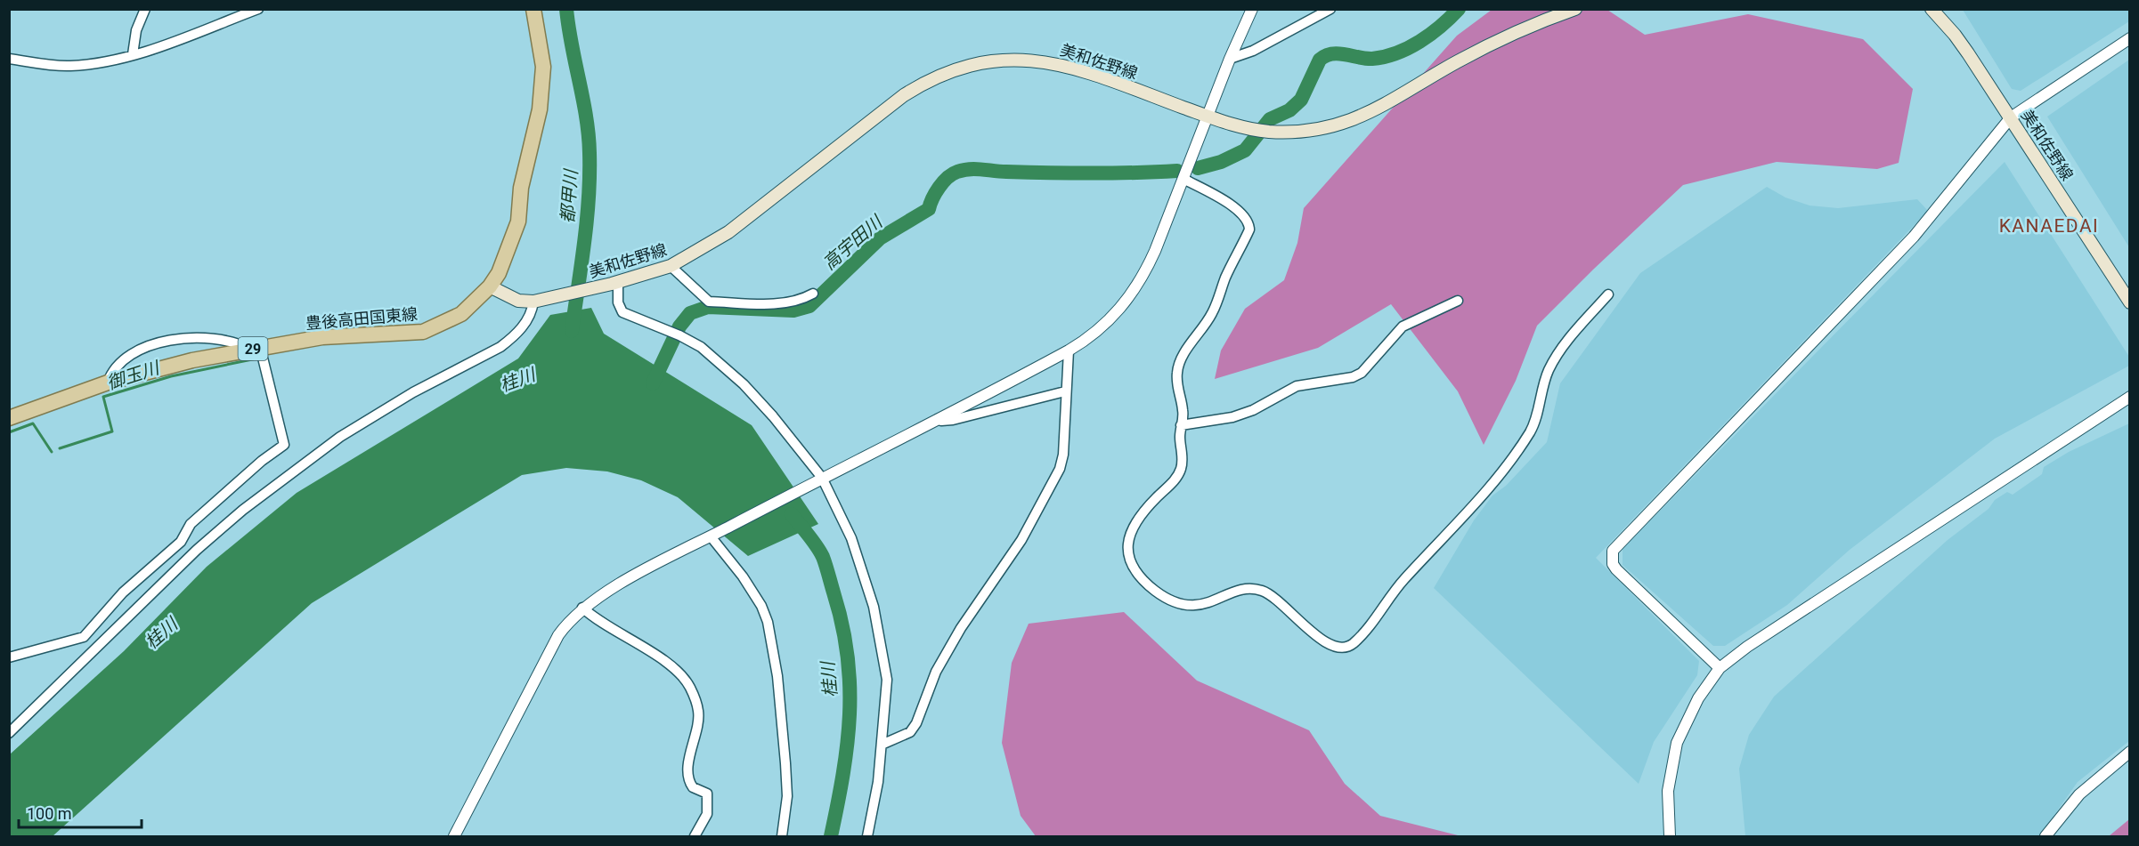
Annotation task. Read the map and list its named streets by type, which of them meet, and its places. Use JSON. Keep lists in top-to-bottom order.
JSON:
{
  "streets": {
    "main road": ["美和佐野線", "豊後高田国東線", "29"]
  },
  "crossings": [
    ["美和佐野線", "豊後高田国東線"]
  ],
  "districts": ["KANAEDAI"],
  "water": [
    "都甲川",
    "高宇田川",
    "御玉川",
    "桂川"
  ],
  "scale_bar": "100 m"
}
